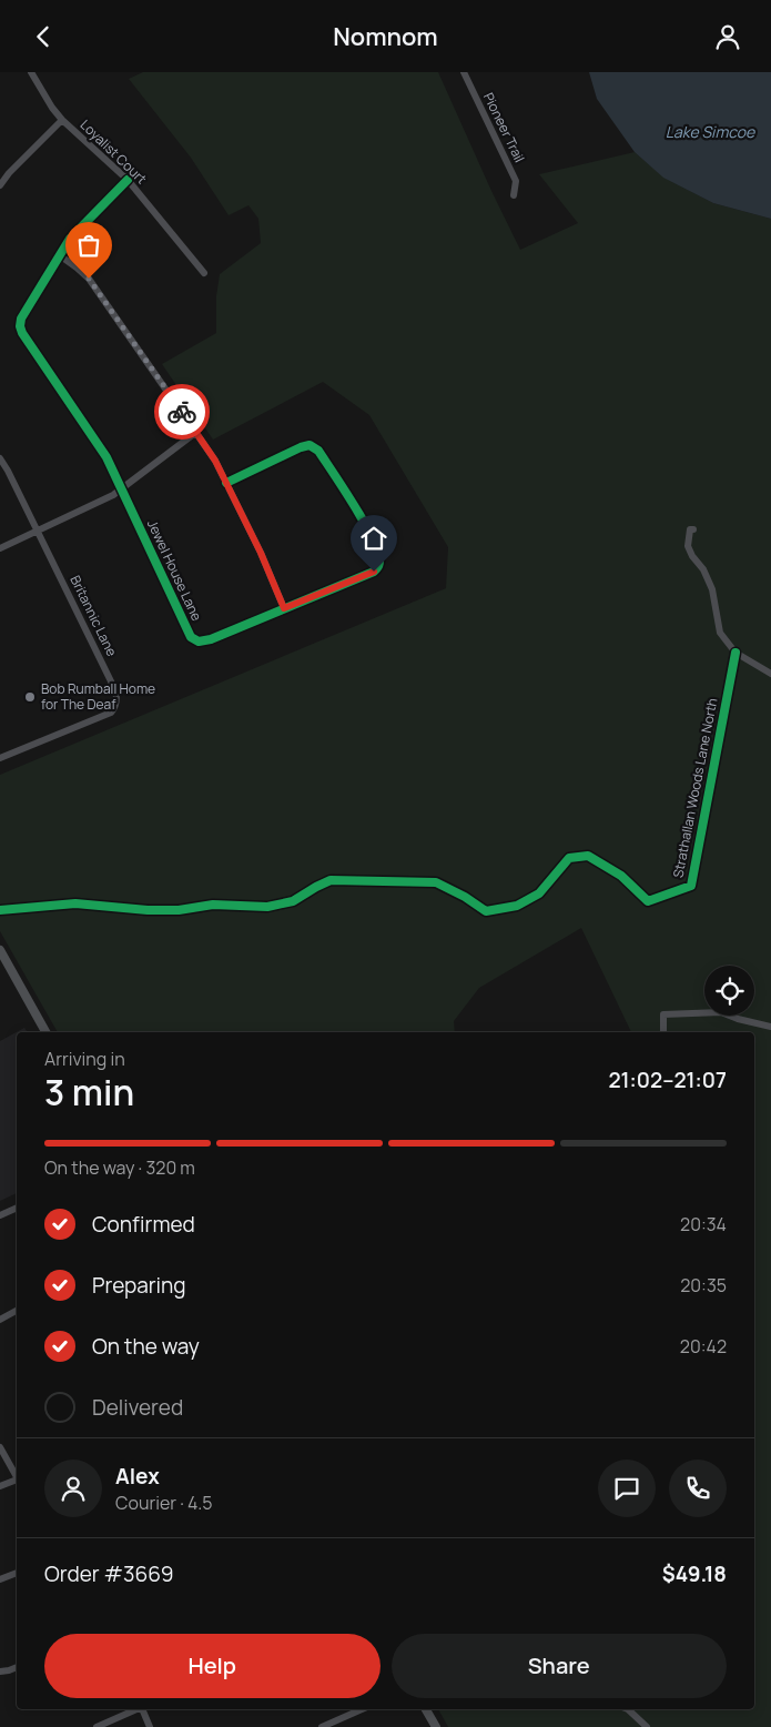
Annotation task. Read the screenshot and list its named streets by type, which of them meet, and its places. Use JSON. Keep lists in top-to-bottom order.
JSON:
{
  "streets": {
    "street": [
      "Pioneer Trail",
      "Loyalist Court",
      "Jewel House Lane",
      "Britannic Lane",
      "Strathallan Woods Lane North"
    ]
  },
  "crossings": [
    ["Loyalist Court", "Jewel House Lane"]
  ],
  "water": ["Lake Simcoe"],
  "places": ["Bob Rumball Home for The Deaf"],
  "page": {
    "header": "Nomnom",
    "heading": ["3 min", "Arriving in", "21:02–21:07"],
    "panel": [
      "Alex",
      "Courier · 4.5",
      "Order #3669",
      "$49.18"
    ],
    "bar": "On the way · 320 m",
    "list": [
      ["Confirmed", "20:34"],
      ["Preparing", "20:35"],
      ["On the way", "20:42"],
      "Delivered"
    ],
    "buttons": ["Help", "Share"]
  }
}
